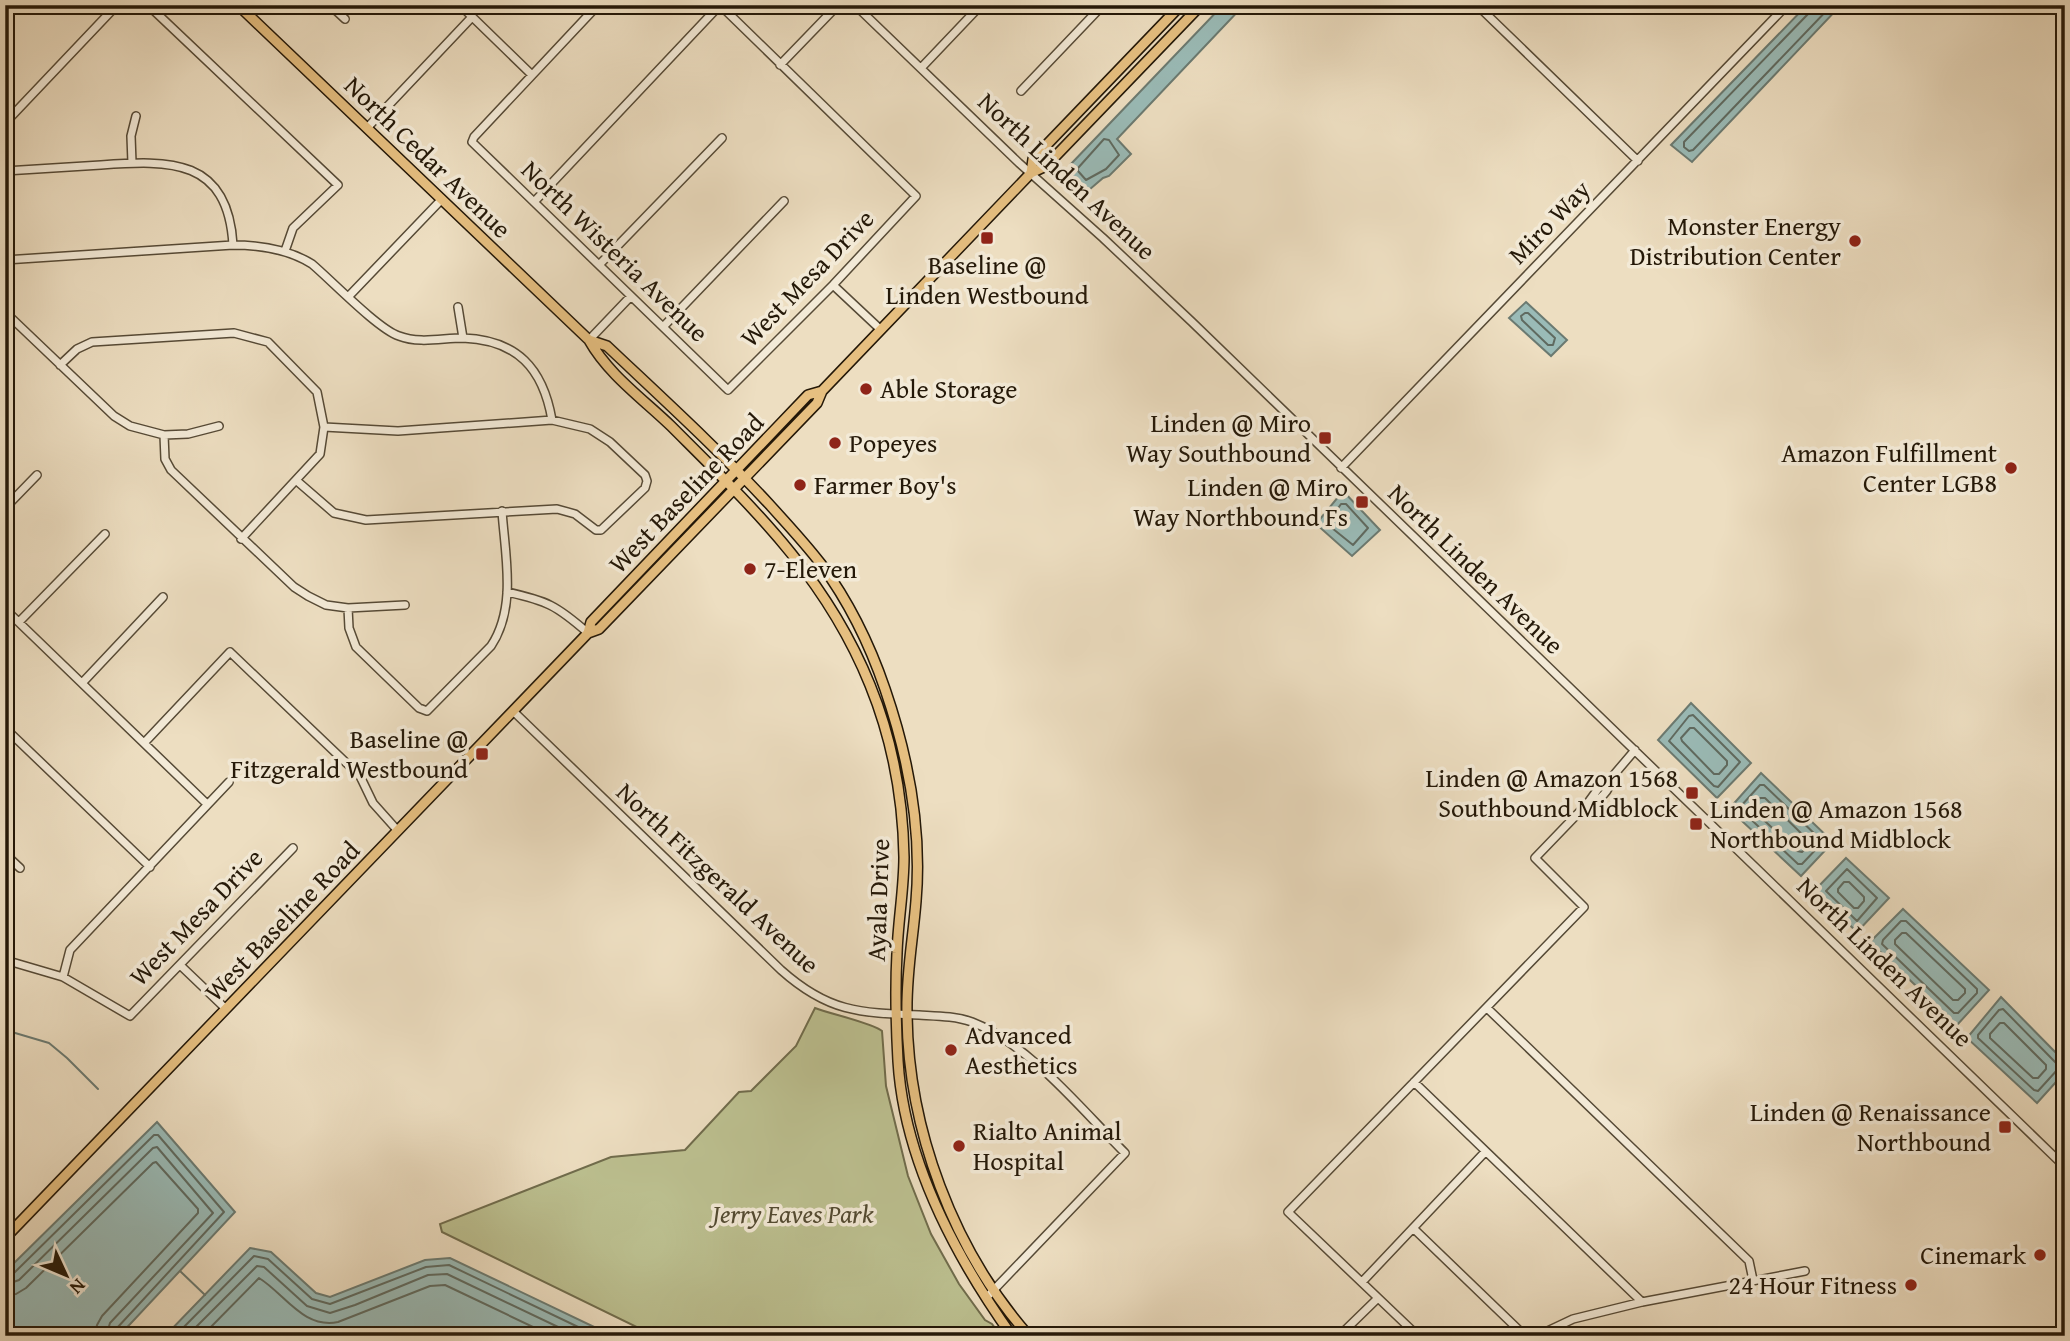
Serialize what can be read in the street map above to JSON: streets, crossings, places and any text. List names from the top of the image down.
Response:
{
  "streets": {
    "main road": ["North Cedar Avenue", "West Baseline Road", "Ayala Drive"],
    "street": [
      "North Linden Avenue",
      "Miro Way",
      "North Wisteria Avenue",
      "West Mesa Drive",
      "North Fitzgerald Avenue"
    ]
  },
  "crossings": [
    ["North Cedar Avenue", "West Baseline Road"],
    ["North Cedar Avenue", "Ayala Drive"],
    ["North Linden Avenue", "Miro Way"],
    ["North Linden Avenue", "West Baseline Road"],
    ["North Wisteria Avenue", "West Mesa Drive"],
    ["West Baseline Road", "North Fitzgerald Avenue"],
    ["West Baseline Road", "Ayala Drive"],
    ["North Fitzgerald Avenue", "Ayala Drive"]
  ],
  "parks": ["Jerry Eaves Park"],
  "places": {
    "transit": [
      "Baseline @ Linden Westbound",
      "Linden @ Miro Way Southbound",
      "Linden @ Miro Way Northbound Fs",
      "Baseline @ Fitzgerald Westbound",
      "Linden @ Amazon 1568 Southbound Midblock",
      "Linden @ Amazon 1568 Northbound Midblock",
      "Linden @ Renaissance Northbound"
    ],
    "other": [
      "Monster Energy Distribution Center",
      "Able Storage",
      "Popeyes",
      "Amazon Fulfillment Center LGB8",
      "Farmer Boy's",
      "7-Eleven",
      "Advanced Aesthetics",
      "Rialto Animal Hospital",
      "Cinemark",
      "24 Hour Fitness"
    ]
  },
  "north": "bottom right"
}
